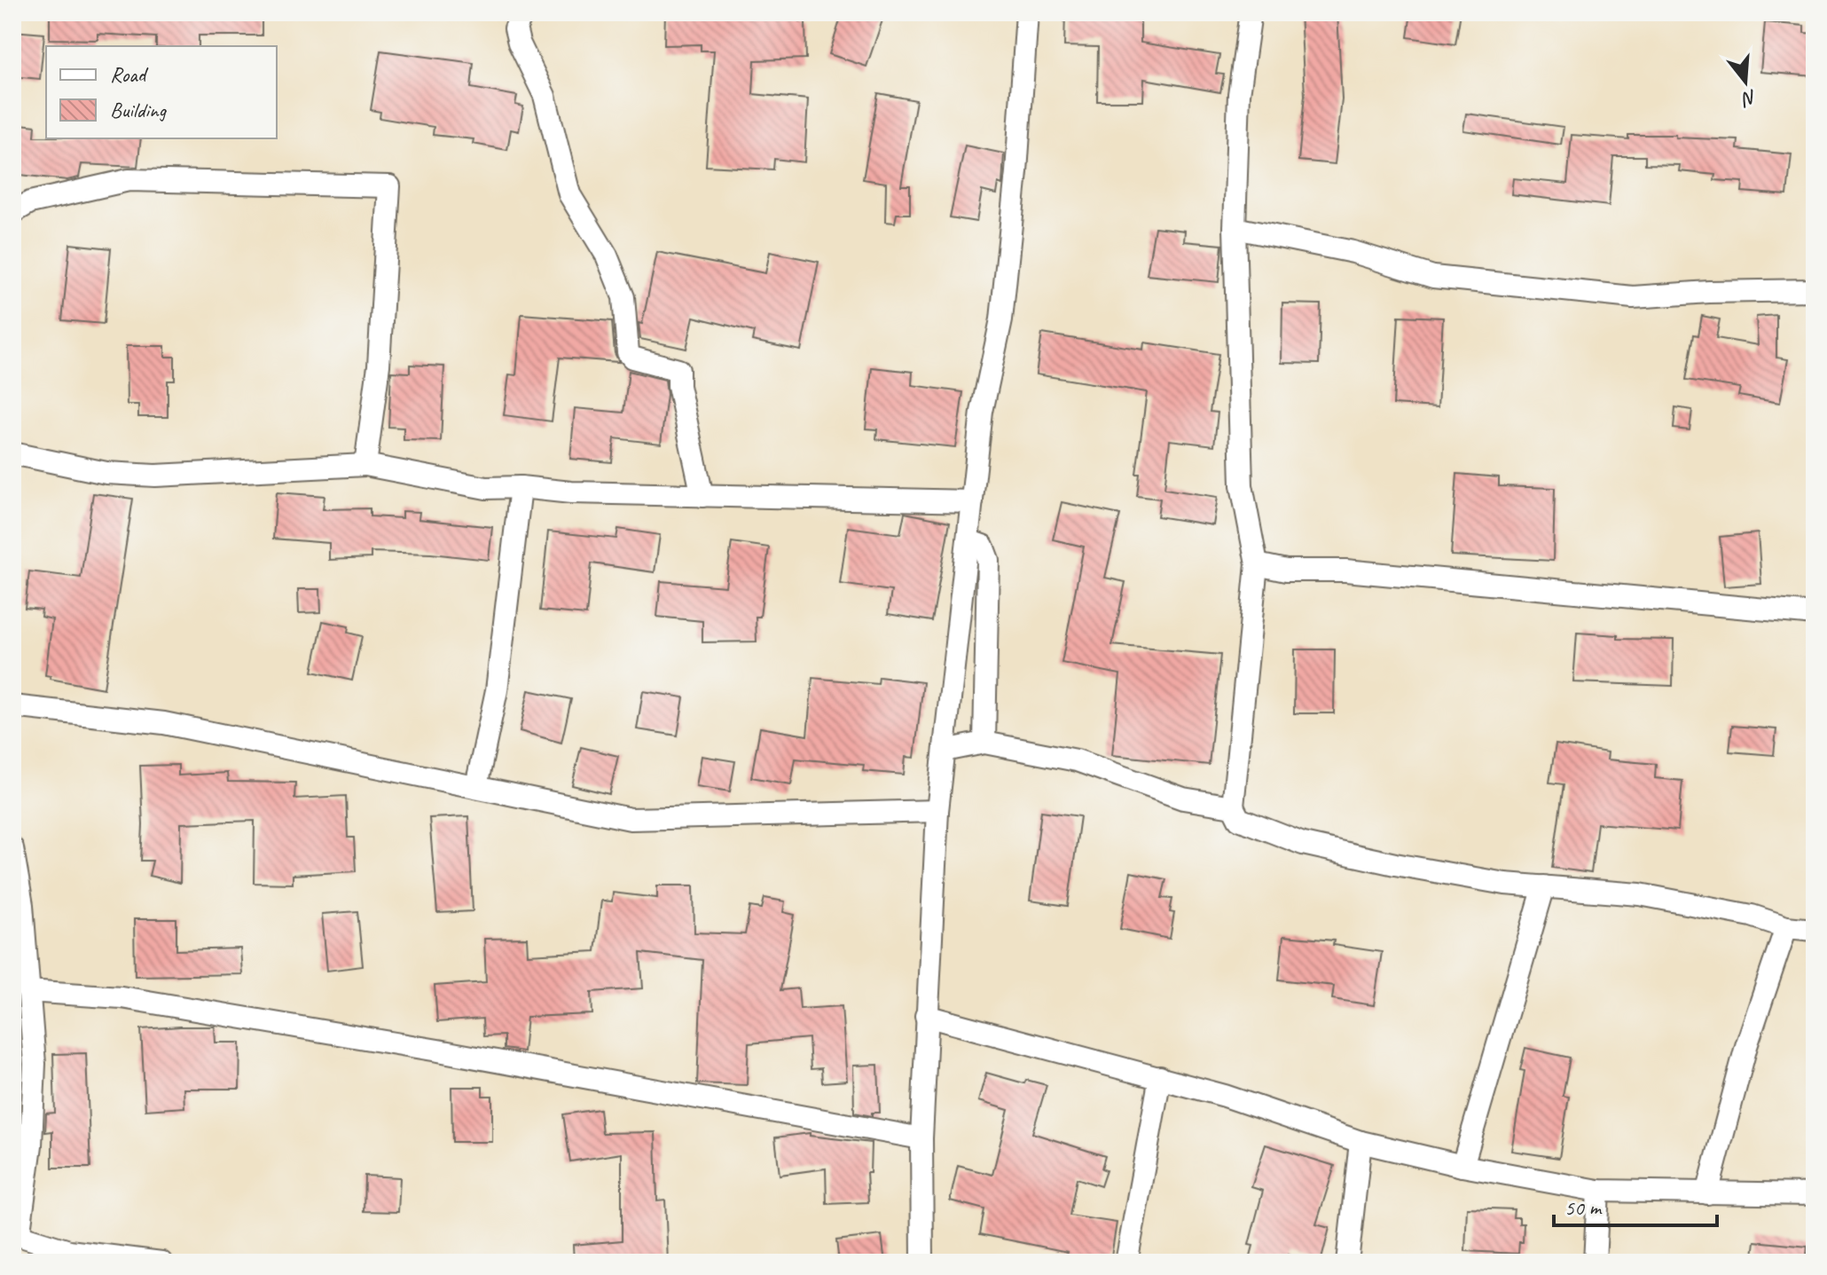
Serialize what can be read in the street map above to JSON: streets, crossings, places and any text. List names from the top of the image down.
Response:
{
  "legend": ["Road", "Building"],
  "scale_bar": "50 m",
  "north": "bottom"
}
